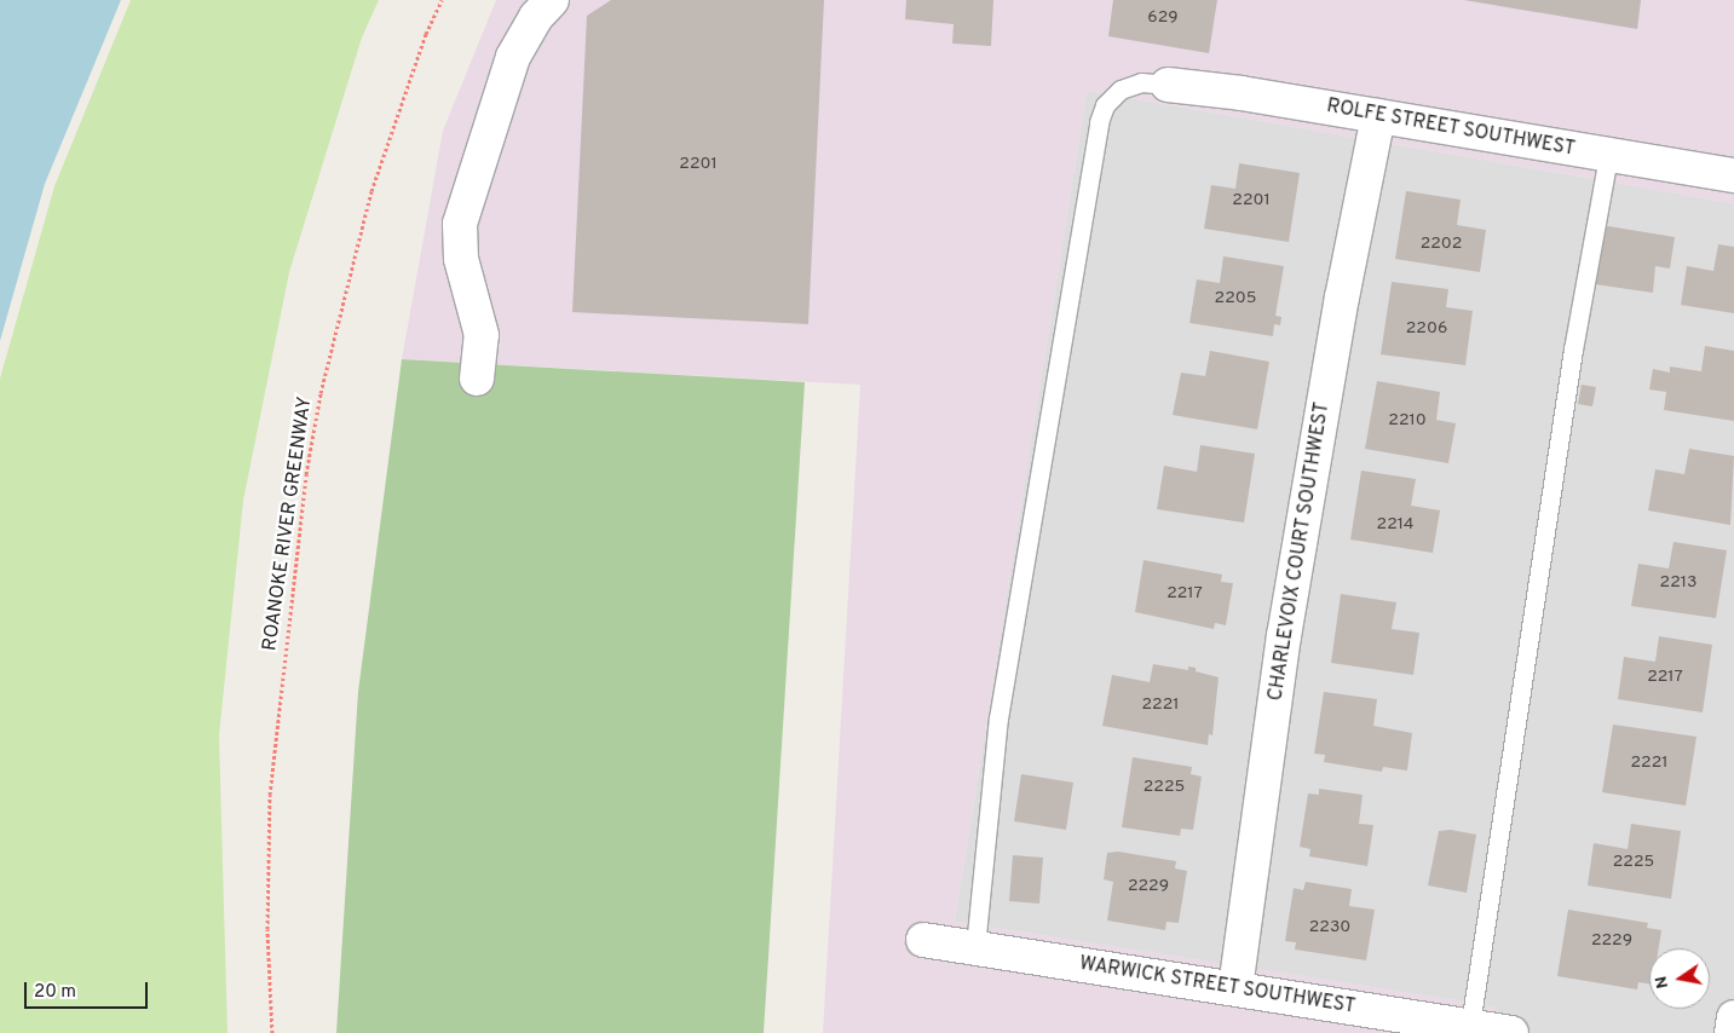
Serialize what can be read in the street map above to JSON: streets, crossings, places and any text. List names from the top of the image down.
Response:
{
  "streets": {
    "street": ["ROLFE STREET SOUTHWEST", "CHARLEVOIX COURT SOUTHWEST", "WARWICK STREET SOUTHWEST"],
    "path": ["ROANOKE RIVER GREENWAY"]
  },
  "crossings": [
    ["ROLFE STREET SOUTHWEST", "CHARLEVOIX COURT SOUTHWEST"],
    ["CHARLEVOIX COURT SOUTHWEST", "WARWICK STREET SOUTHWEST"]
  ],
  "house_numbers": [
    "629",
    "2201",
    "2201",
    "2202",
    "2205",
    "2206",
    "2210",
    "2214",
    "2213",
    "2217",
    "2217",
    "2221",
    "2221",
    "2225",
    "2225",
    "2229",
    "2230",
    "2229"
  ],
  "scale_bar": "20 m",
  "north": "left"
}
